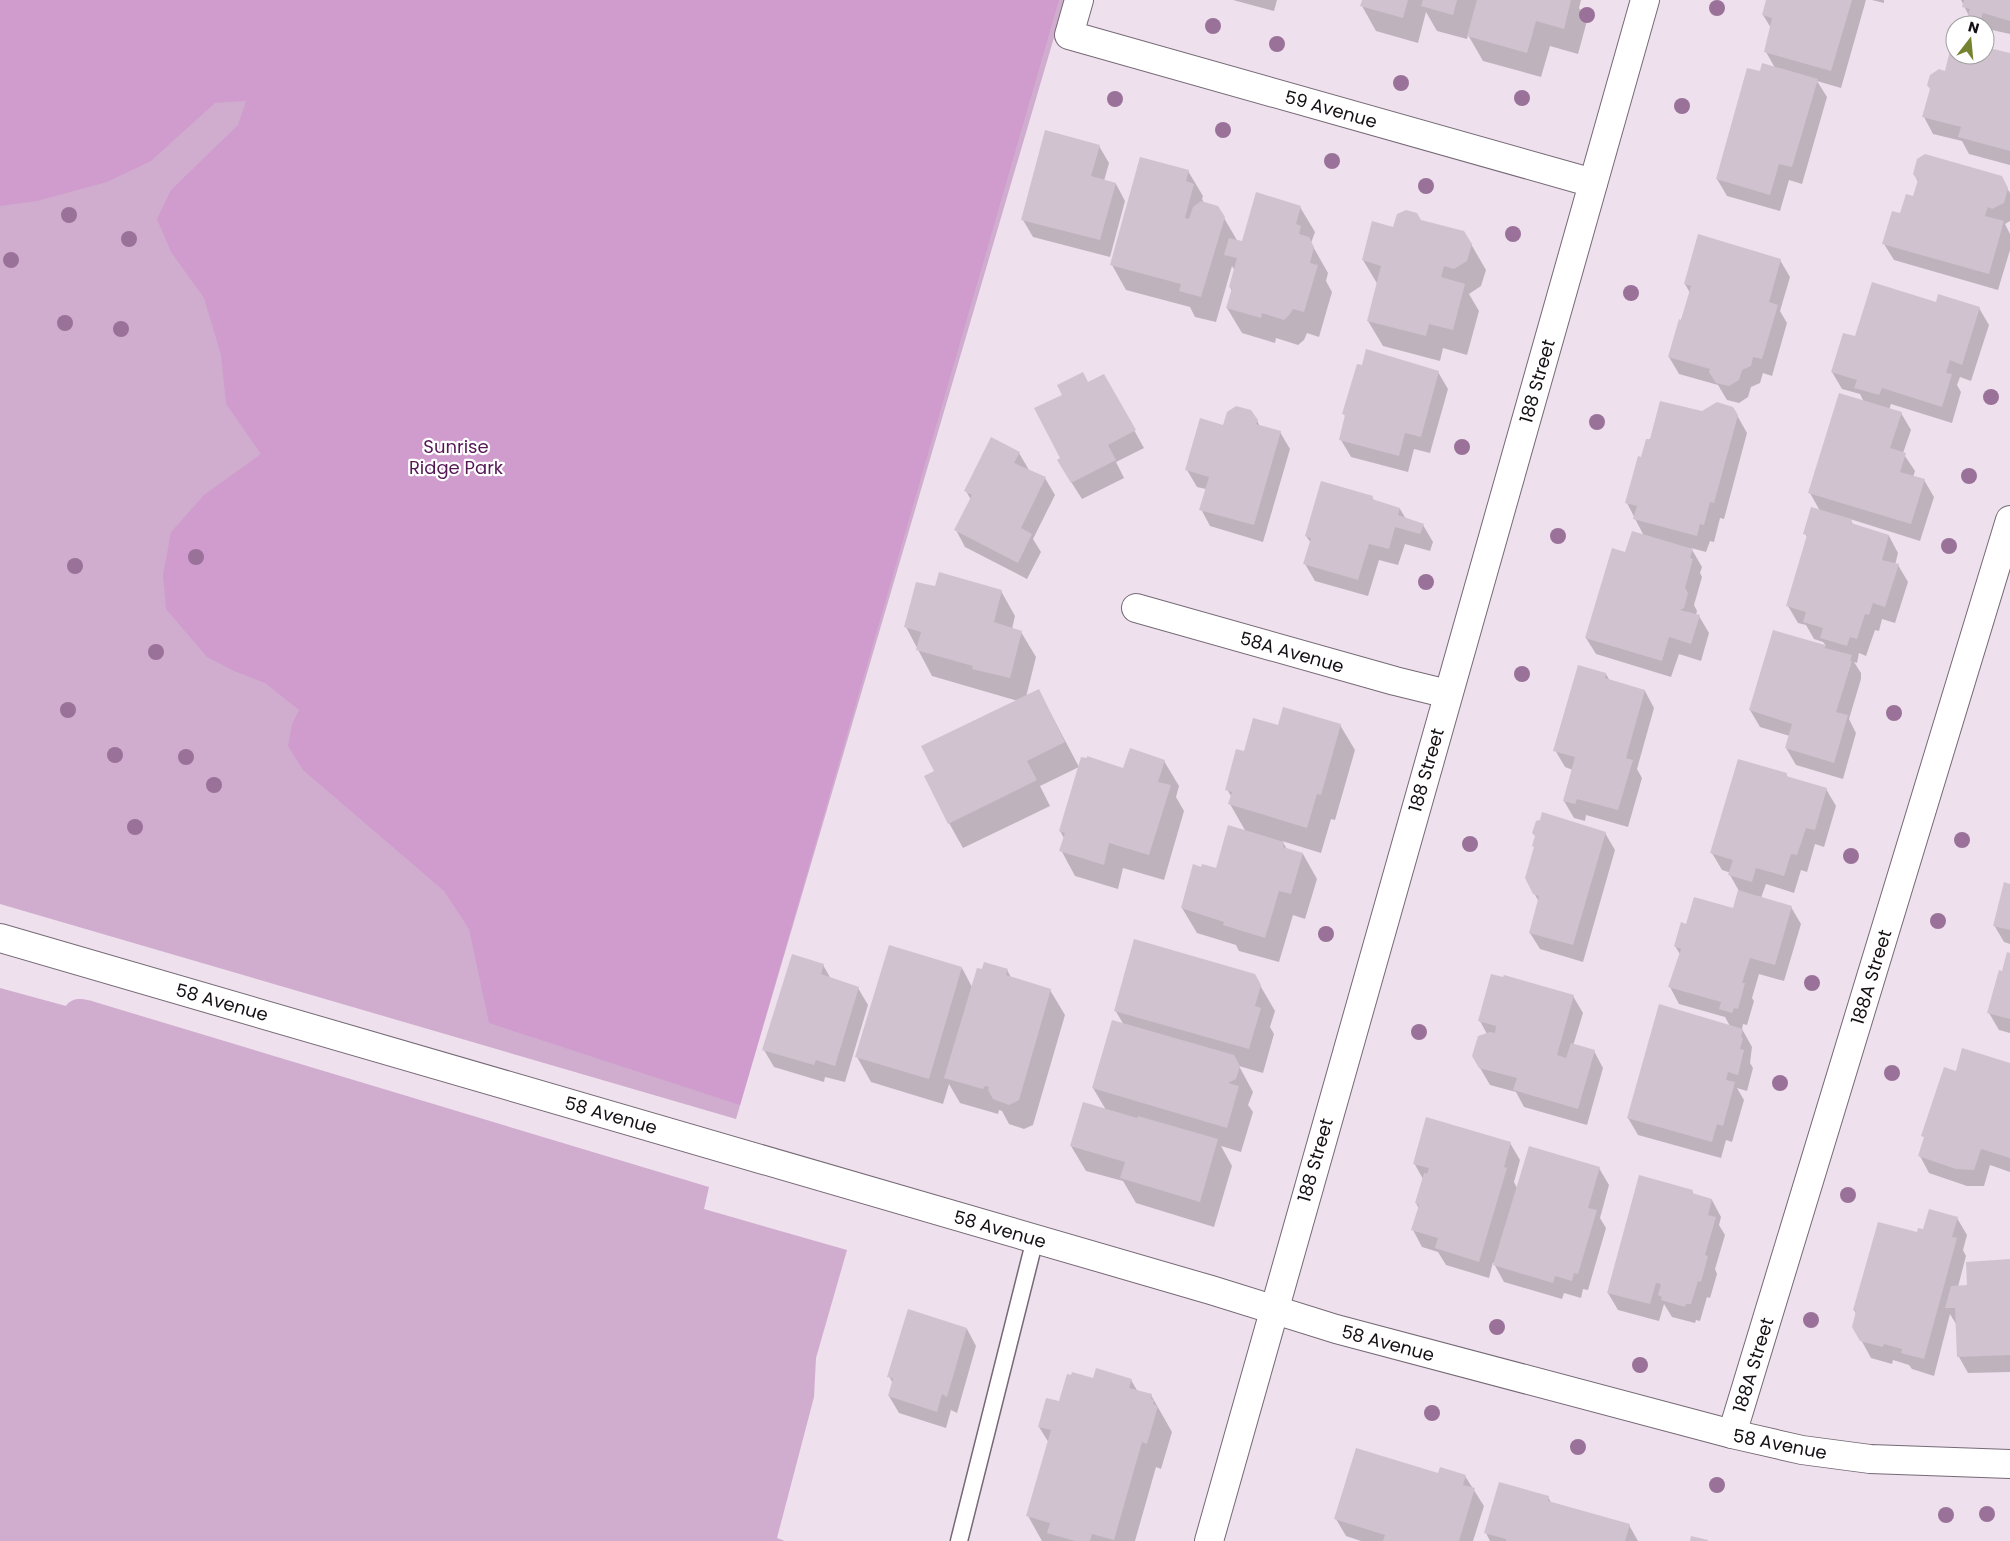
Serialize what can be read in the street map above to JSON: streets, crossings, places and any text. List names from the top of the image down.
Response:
{
  "streets": {
    "street": [
      "59 Avenue",
      "188 Street",
      "58A Avenue",
      "188A Street",
      "58 Avenue"
    ]
  },
  "crossings": [
    ["59 Avenue", "188 Street"],
    ["188 Street", "58A Avenue"],
    ["188 Street", "58 Avenue"],
    ["188A Street", "58 Avenue"]
  ],
  "parks": ["Sunrise Ridge Park"],
  "north": "top"
}
